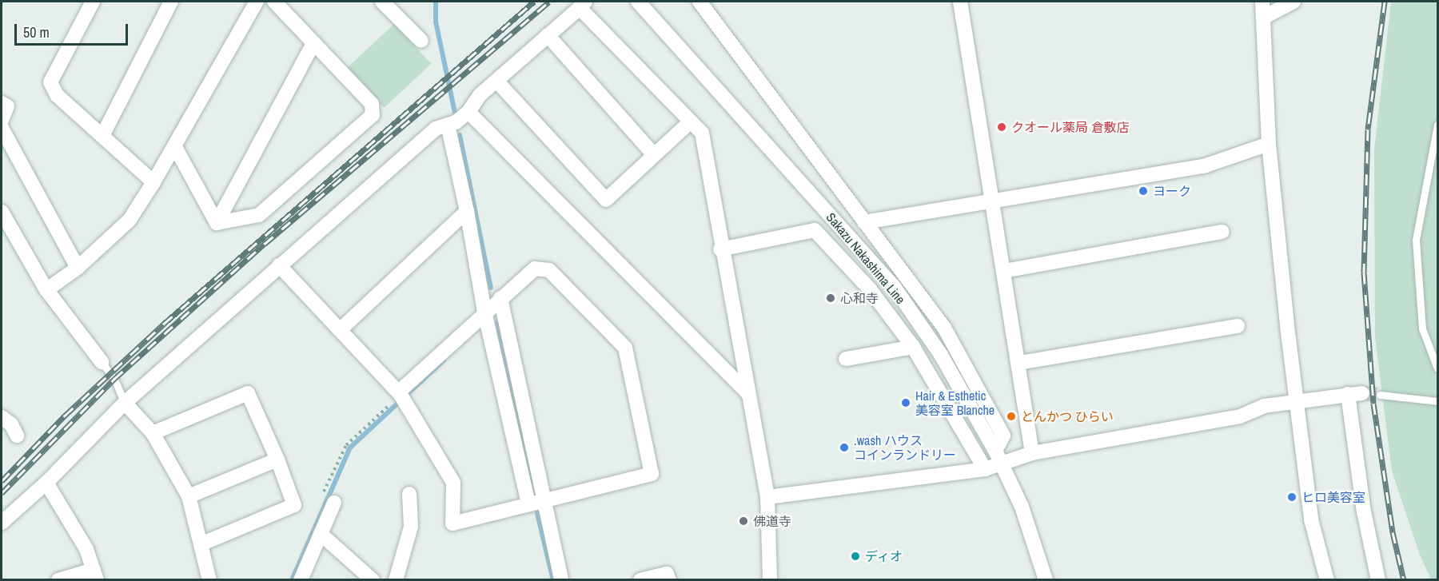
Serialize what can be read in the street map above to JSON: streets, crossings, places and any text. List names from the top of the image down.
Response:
{
  "streets": {
    "street": ["Sakazu Nakashima Line"]
  },
  "places": [
    "クオール薬局 倉敷店",
    "ヨーク",
    "心和寺",
    "Hair & Esthetic 美容室 Blanche",
    "とんかつ ひらい",
    ".wash ハウス コインランドリー",
    "ヒロ美容室",
    "佛道寺",
    "ディオ"
  ],
  "scale_bar": "50 m"
}
